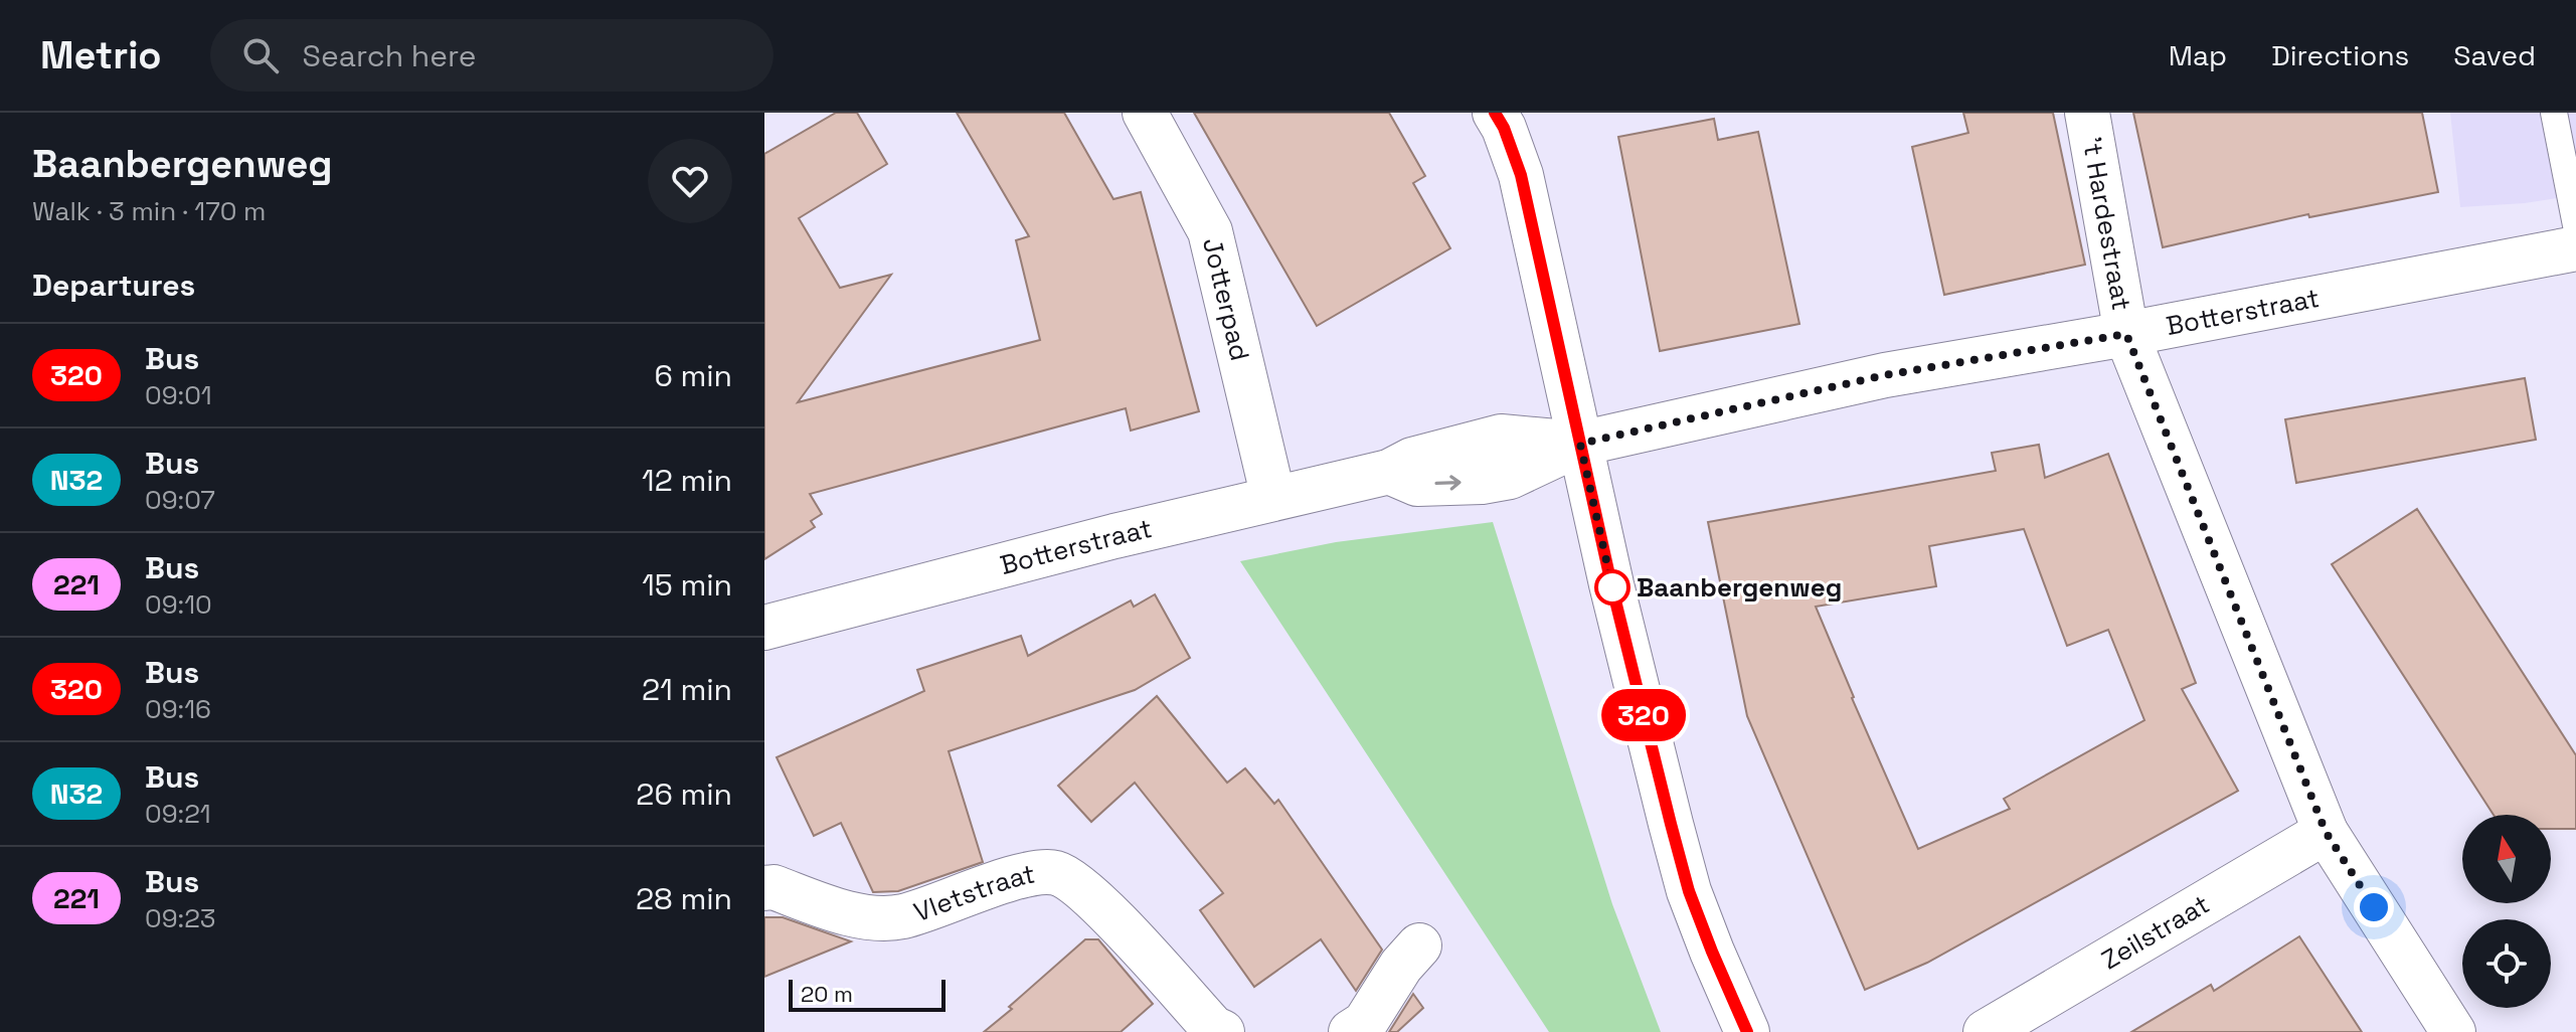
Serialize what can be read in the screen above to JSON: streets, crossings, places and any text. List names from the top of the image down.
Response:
{
  "streets": {
    "street": [
      "'t Hardestraat",
      "Jotterpad",
      "Botterstraat",
      "Vletstraat",
      "Zeilstraat"
    ]
  },
  "crossings": [
    ["'t Hardestraat", "Botterstraat"],
    ["'t Hardestraat", "Zeilstraat"],
    ["Jotterpad", "Botterstraat"]
  ],
  "places": ["Baanbergenweg"],
  "lines": ["bus line 320"],
  "scale_bar": "20 m",
  "north": "top",
  "page": {
    "header": "Metrio",
    "search": "Search here",
    "nav": ["Map", "Directions", "Saved"],
    "heading": [
      ["Baanbergenweg", "Walk · 3 min · 170 m"],
      "Departures"
    ],
    "on_map": "320",
    "list": [
      {
        "mark": "320",
        "name": "Bus",
        "note": "09:01",
        "value": "6 min"
      },
      {
        "mark": "N32",
        "name": "Bus",
        "note": "09:07",
        "value": "12 min"
      },
      {
        "mark": "221",
        "name": "Bus",
        "note": "09:10",
        "value": "15 min"
      },
      {
        "mark": "320",
        "name": "Bus",
        "note": "09:16",
        "value": "21 min"
      },
      {
        "mark": "N32",
        "name": "Bus",
        "note": "09:21",
        "value": "26 min"
      },
      {
        "mark": "221",
        "name": "Bus",
        "note": "09:23",
        "value": "28 min"
      }
    ],
    "scale": "20 m"
  }
}
